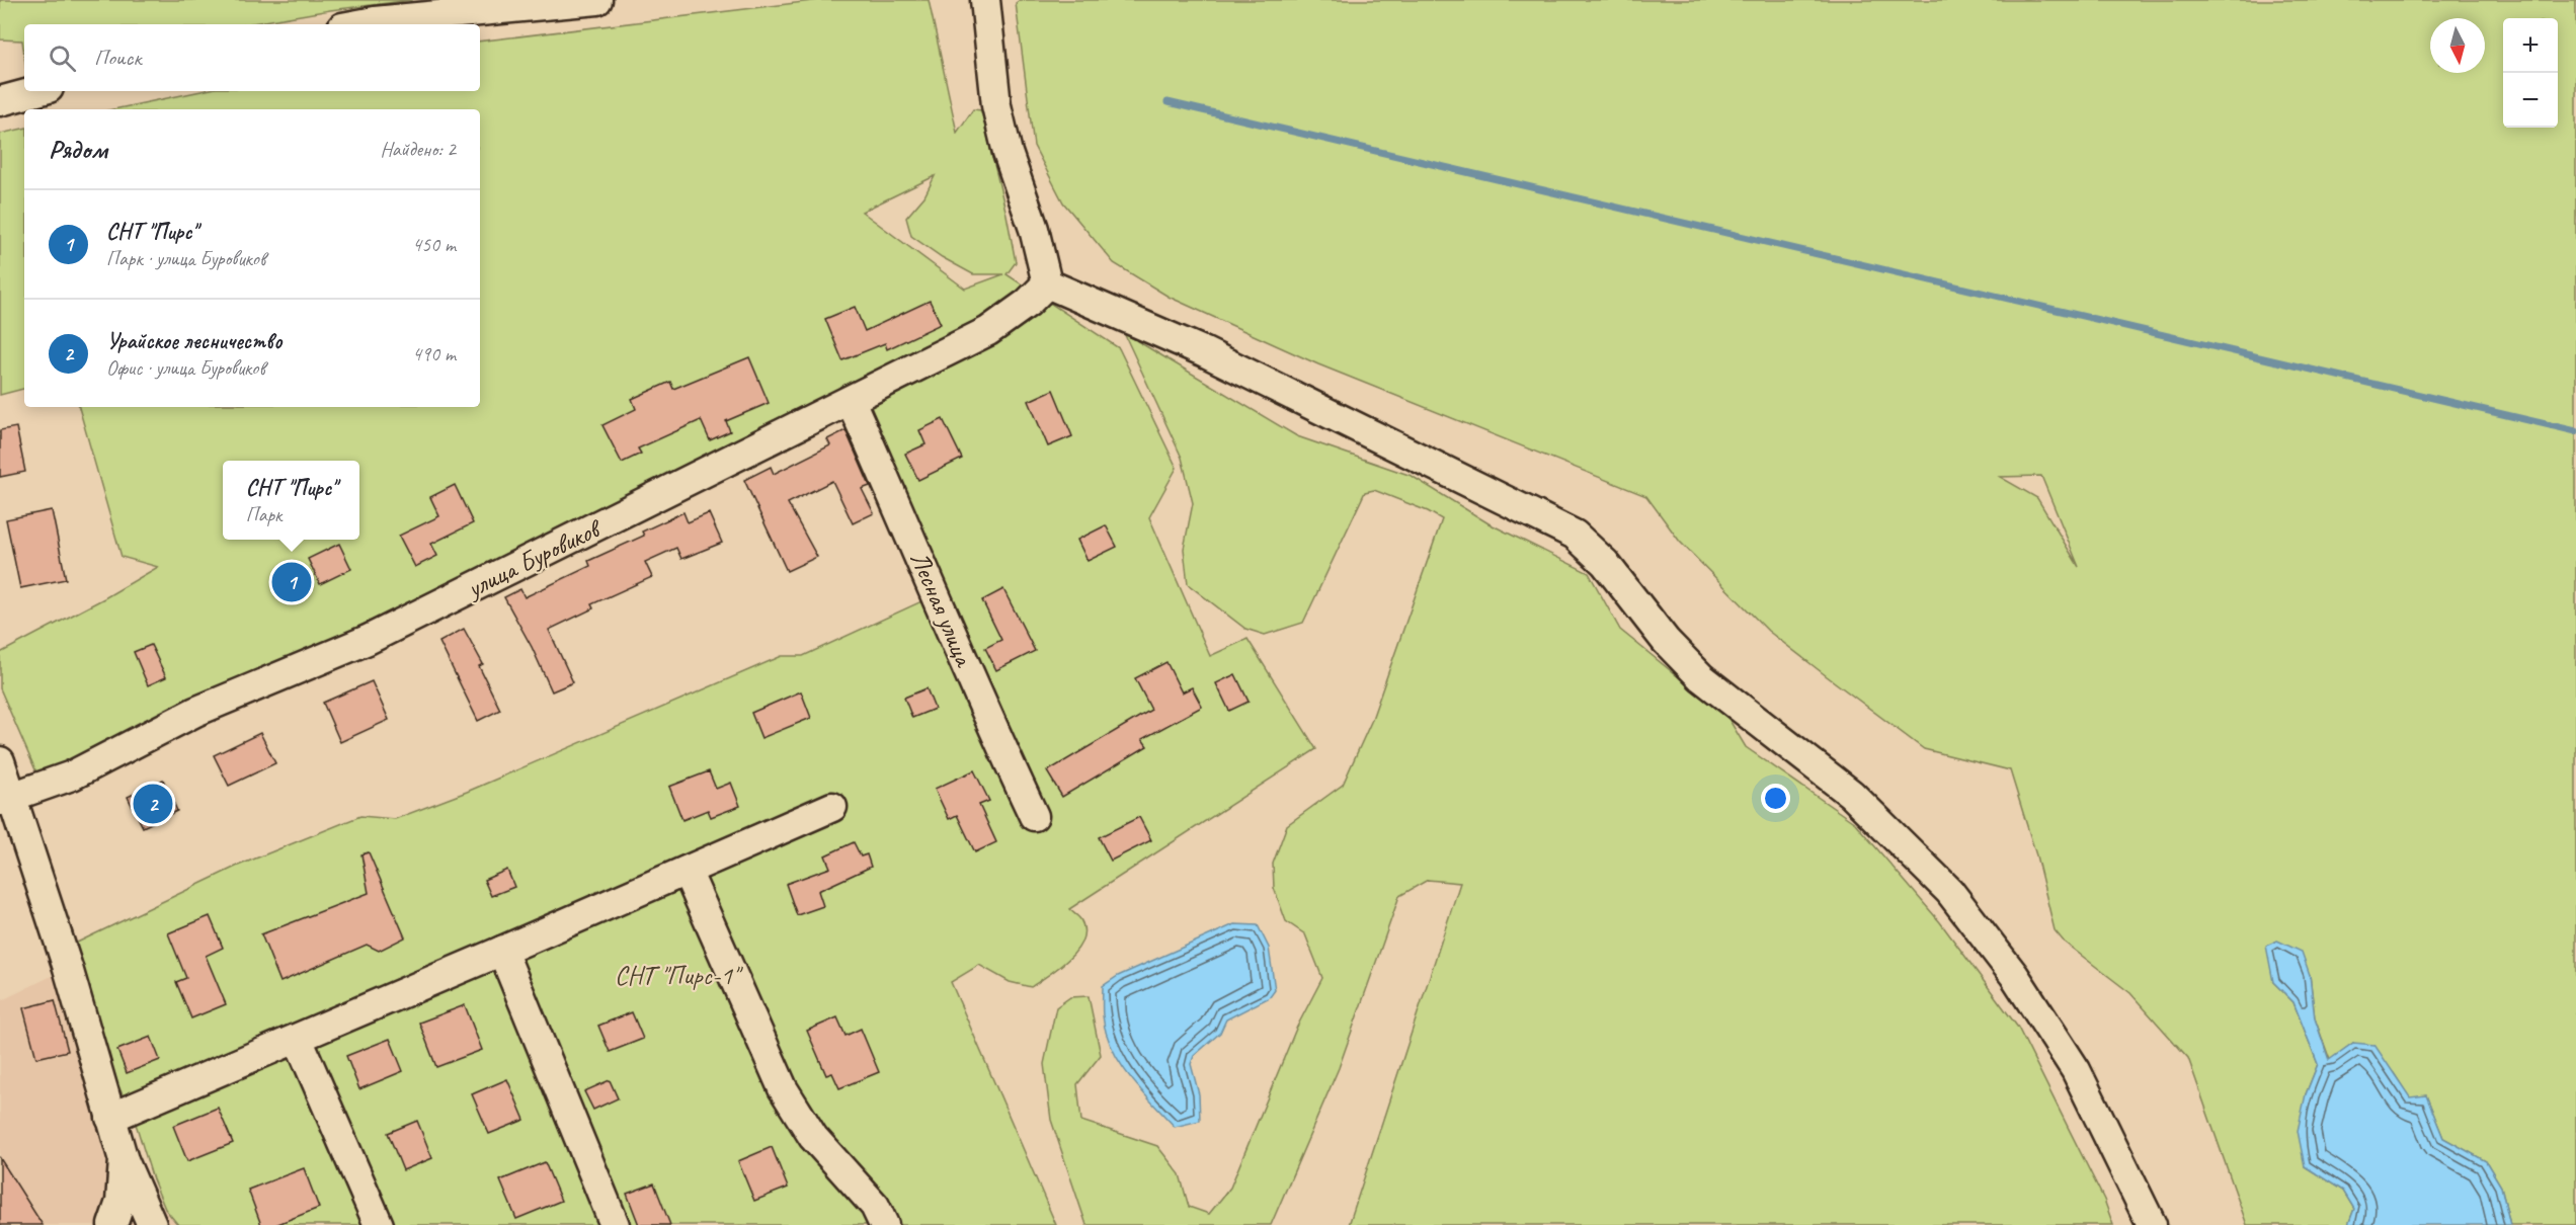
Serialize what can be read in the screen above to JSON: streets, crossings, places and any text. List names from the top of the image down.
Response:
{
  "streets": {
    "street": ["улица Буровиков", "Лесная улица"]
  },
  "crossings": [
    ["улица Буровиков", "Лесная улица"]
  ],
  "parks": ["СНТ \"Пирс-1\""],
  "north": "bottom",
  "page": {
    "map_buttons": ["+", "−"],
    "search": "Поиск",
    "heading": ["Рядом", "Найдено: 2"],
    "list": [
      {
        "mark": "1",
        "name": "СНТ \"Пирс\"",
        "note": "Парк · улица Буровиков",
        "value": "450 m"
      },
      {
        "mark": "2",
        "name": "Урайское лесничество",
        "note": "Офис · улица Буровиков",
        "value": "490 m"
      }
    ],
    "popup": ["СНТ \"Пирс\"", "Парк"],
    "pins": ["1", "2"]
  }
}
